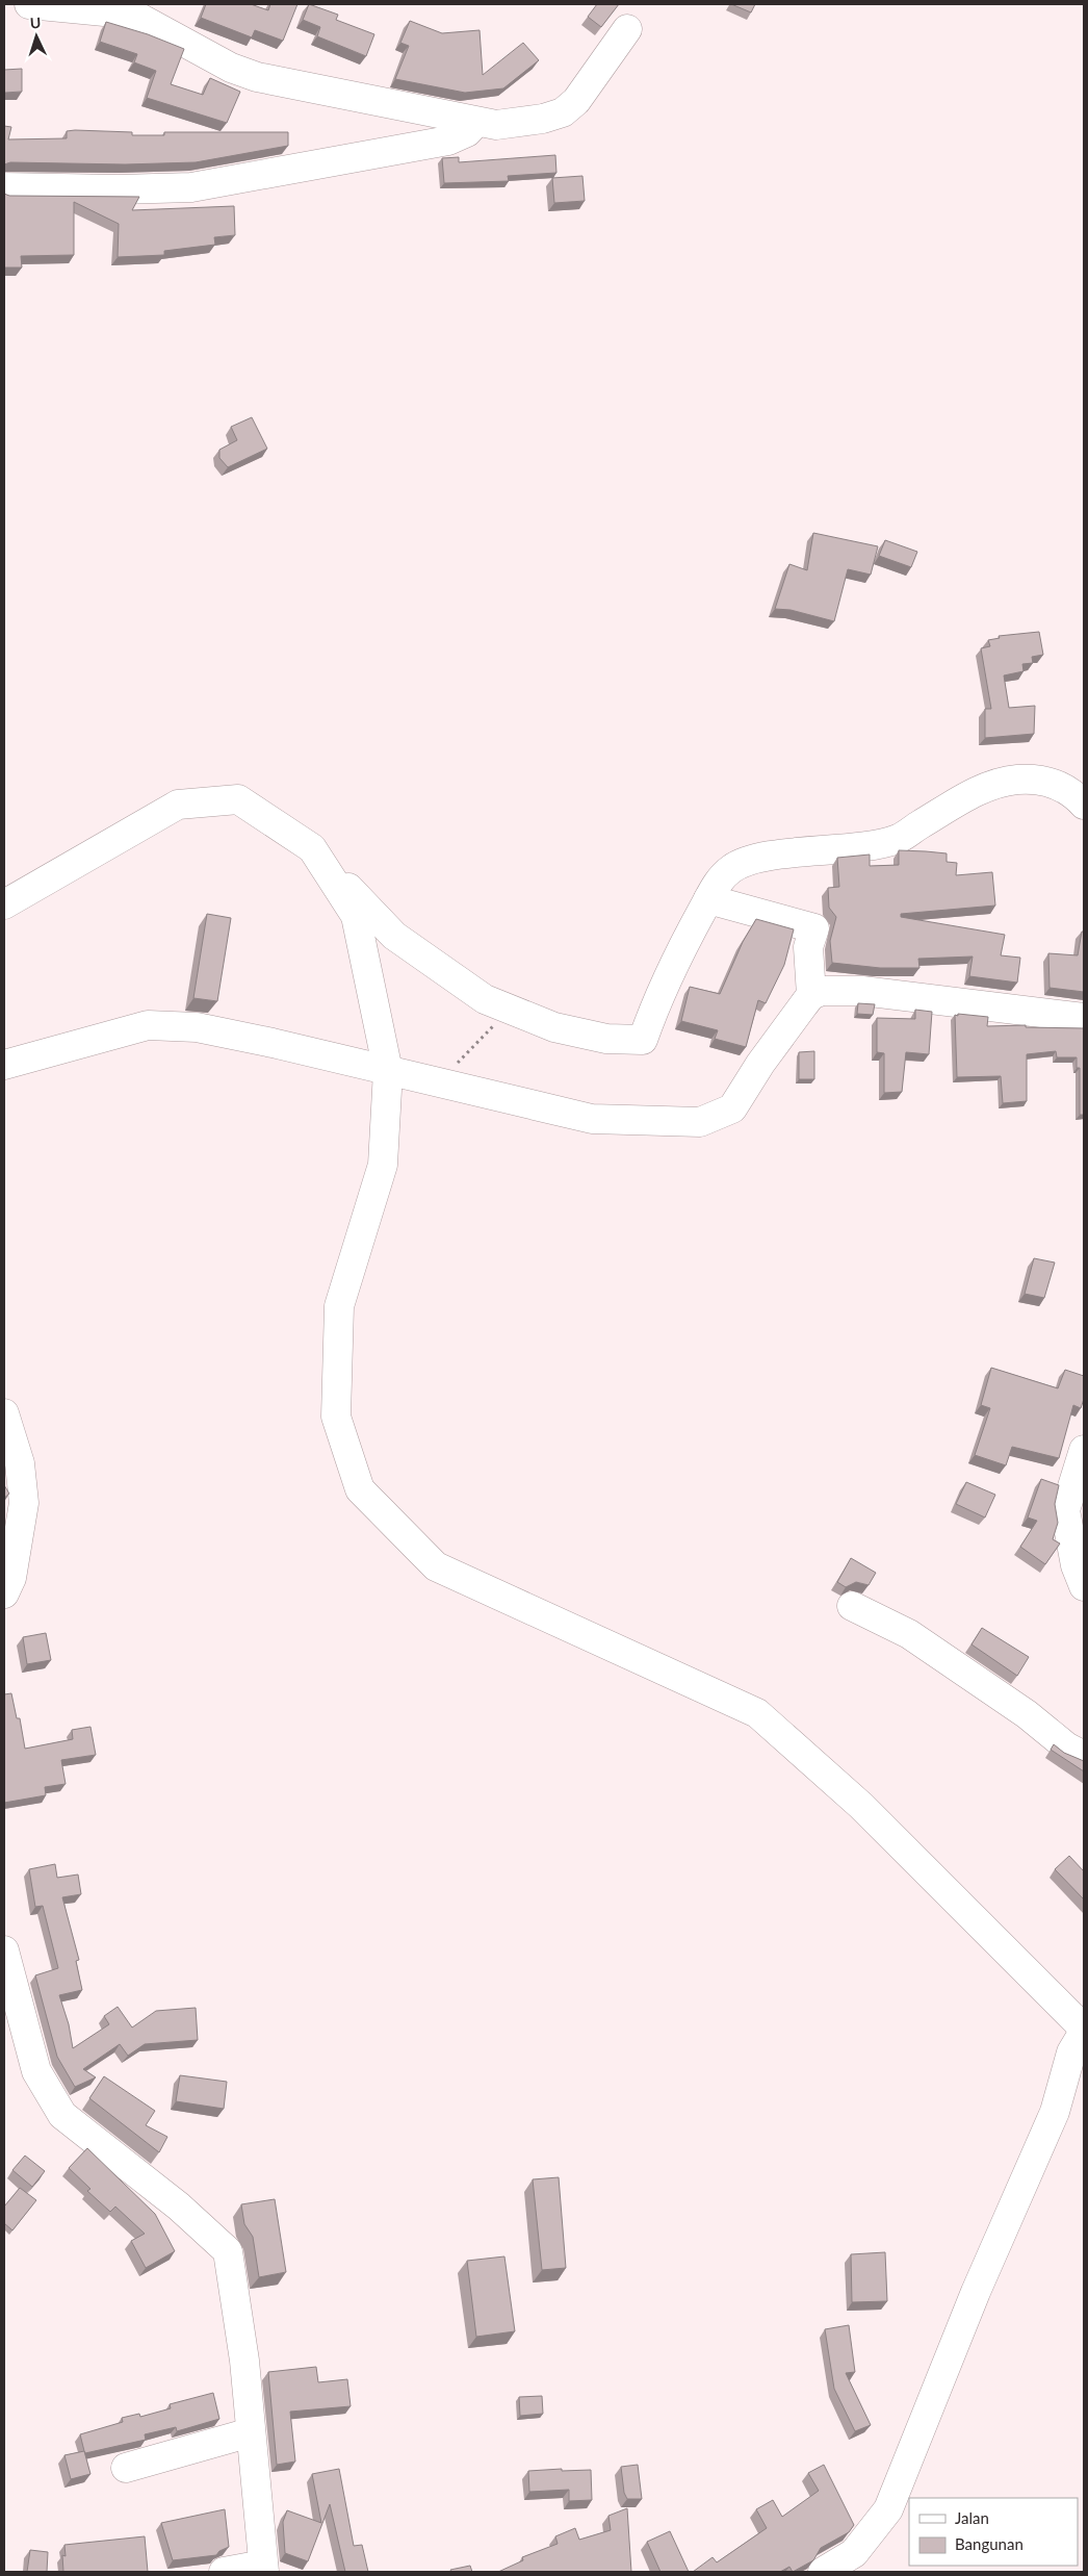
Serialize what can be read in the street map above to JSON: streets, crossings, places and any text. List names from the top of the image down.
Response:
{
  "legend": ["Jalan", "Bangunan"],
  "north": "top"
}
